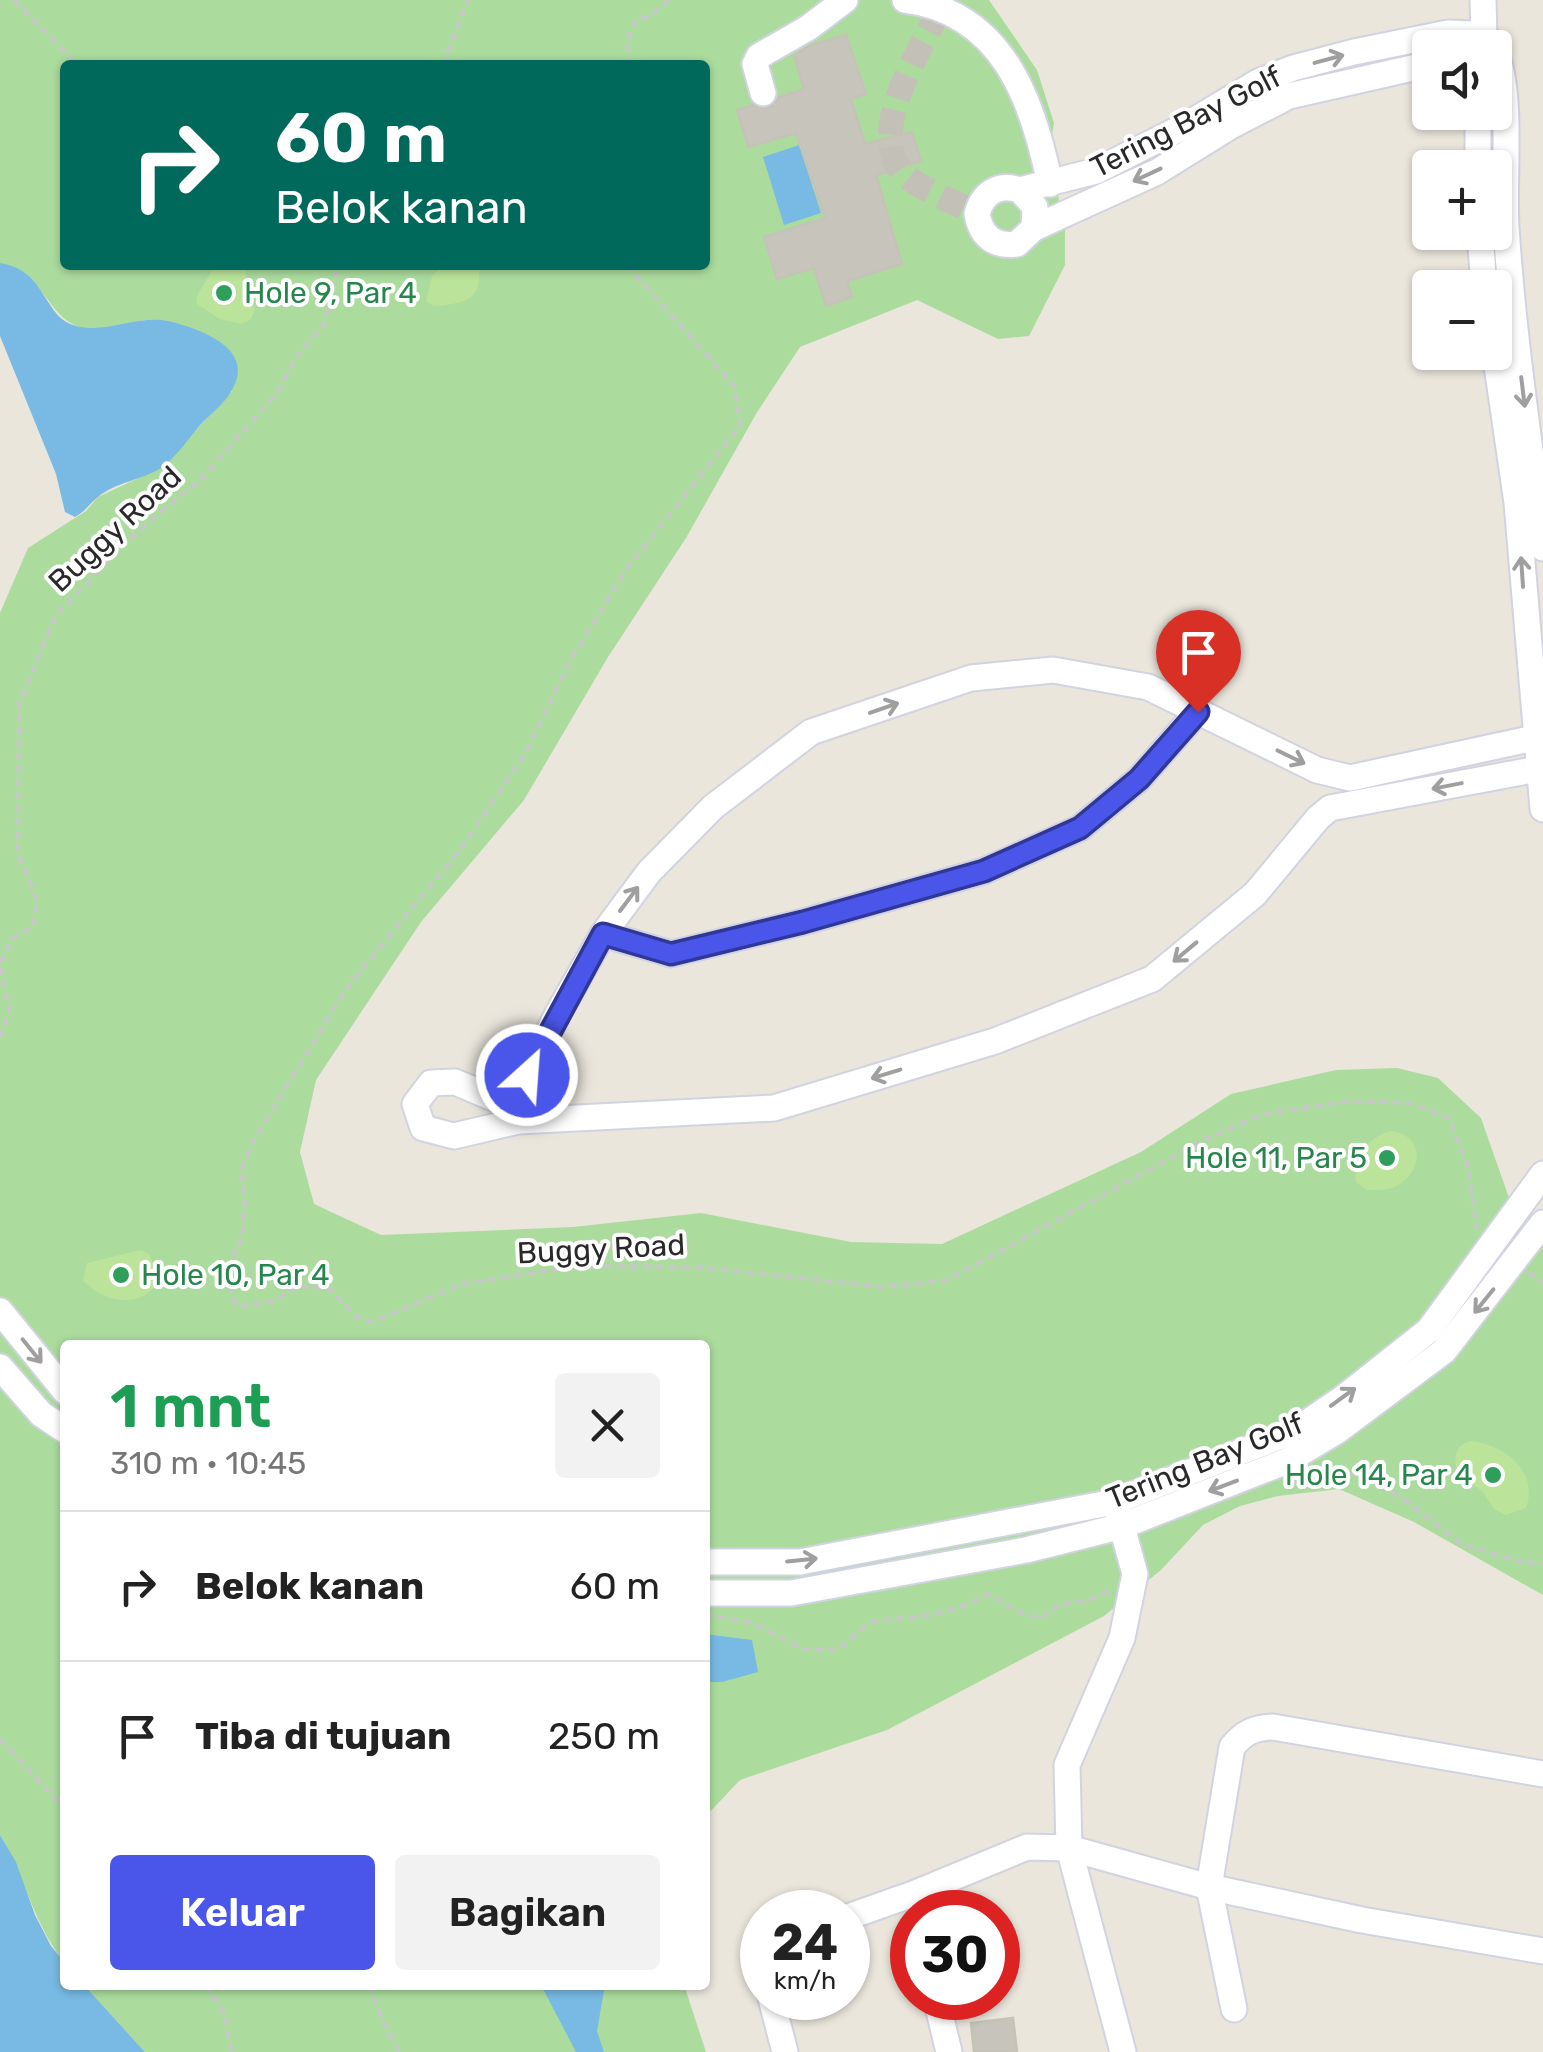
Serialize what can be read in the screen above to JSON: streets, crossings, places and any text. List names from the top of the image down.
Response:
{
  "streets": {
    "street": ["Tering Bay Golf"],
    "path": ["Buggy Road"]
  },
  "crossings": [
    ["Tering Bay Golf", "Buggy Road"]
  ],
  "places": [
    "Hole 9, Par 4",
    "Hole 11, Par 5",
    "Hole 10, Par 4",
    "Hole 14, Par 4"
  ],
  "page": {
    "map_buttons": ["+", "−"],
    "turn": ["60 m", "Belok kanan"],
    "heading": ["1 mnt", "310 m · 10:45"],
    "list": [
      {
        "name": "Belok kanan",
        "value": "60 m"
      },
      {
        "name": "Tiba di tujuan",
        "value": "250 m"
      }
    ],
    "buttons": ["Keluar", "Bagikan"],
    "speed": "24 km/h",
    "limit": "30"
  }
}
